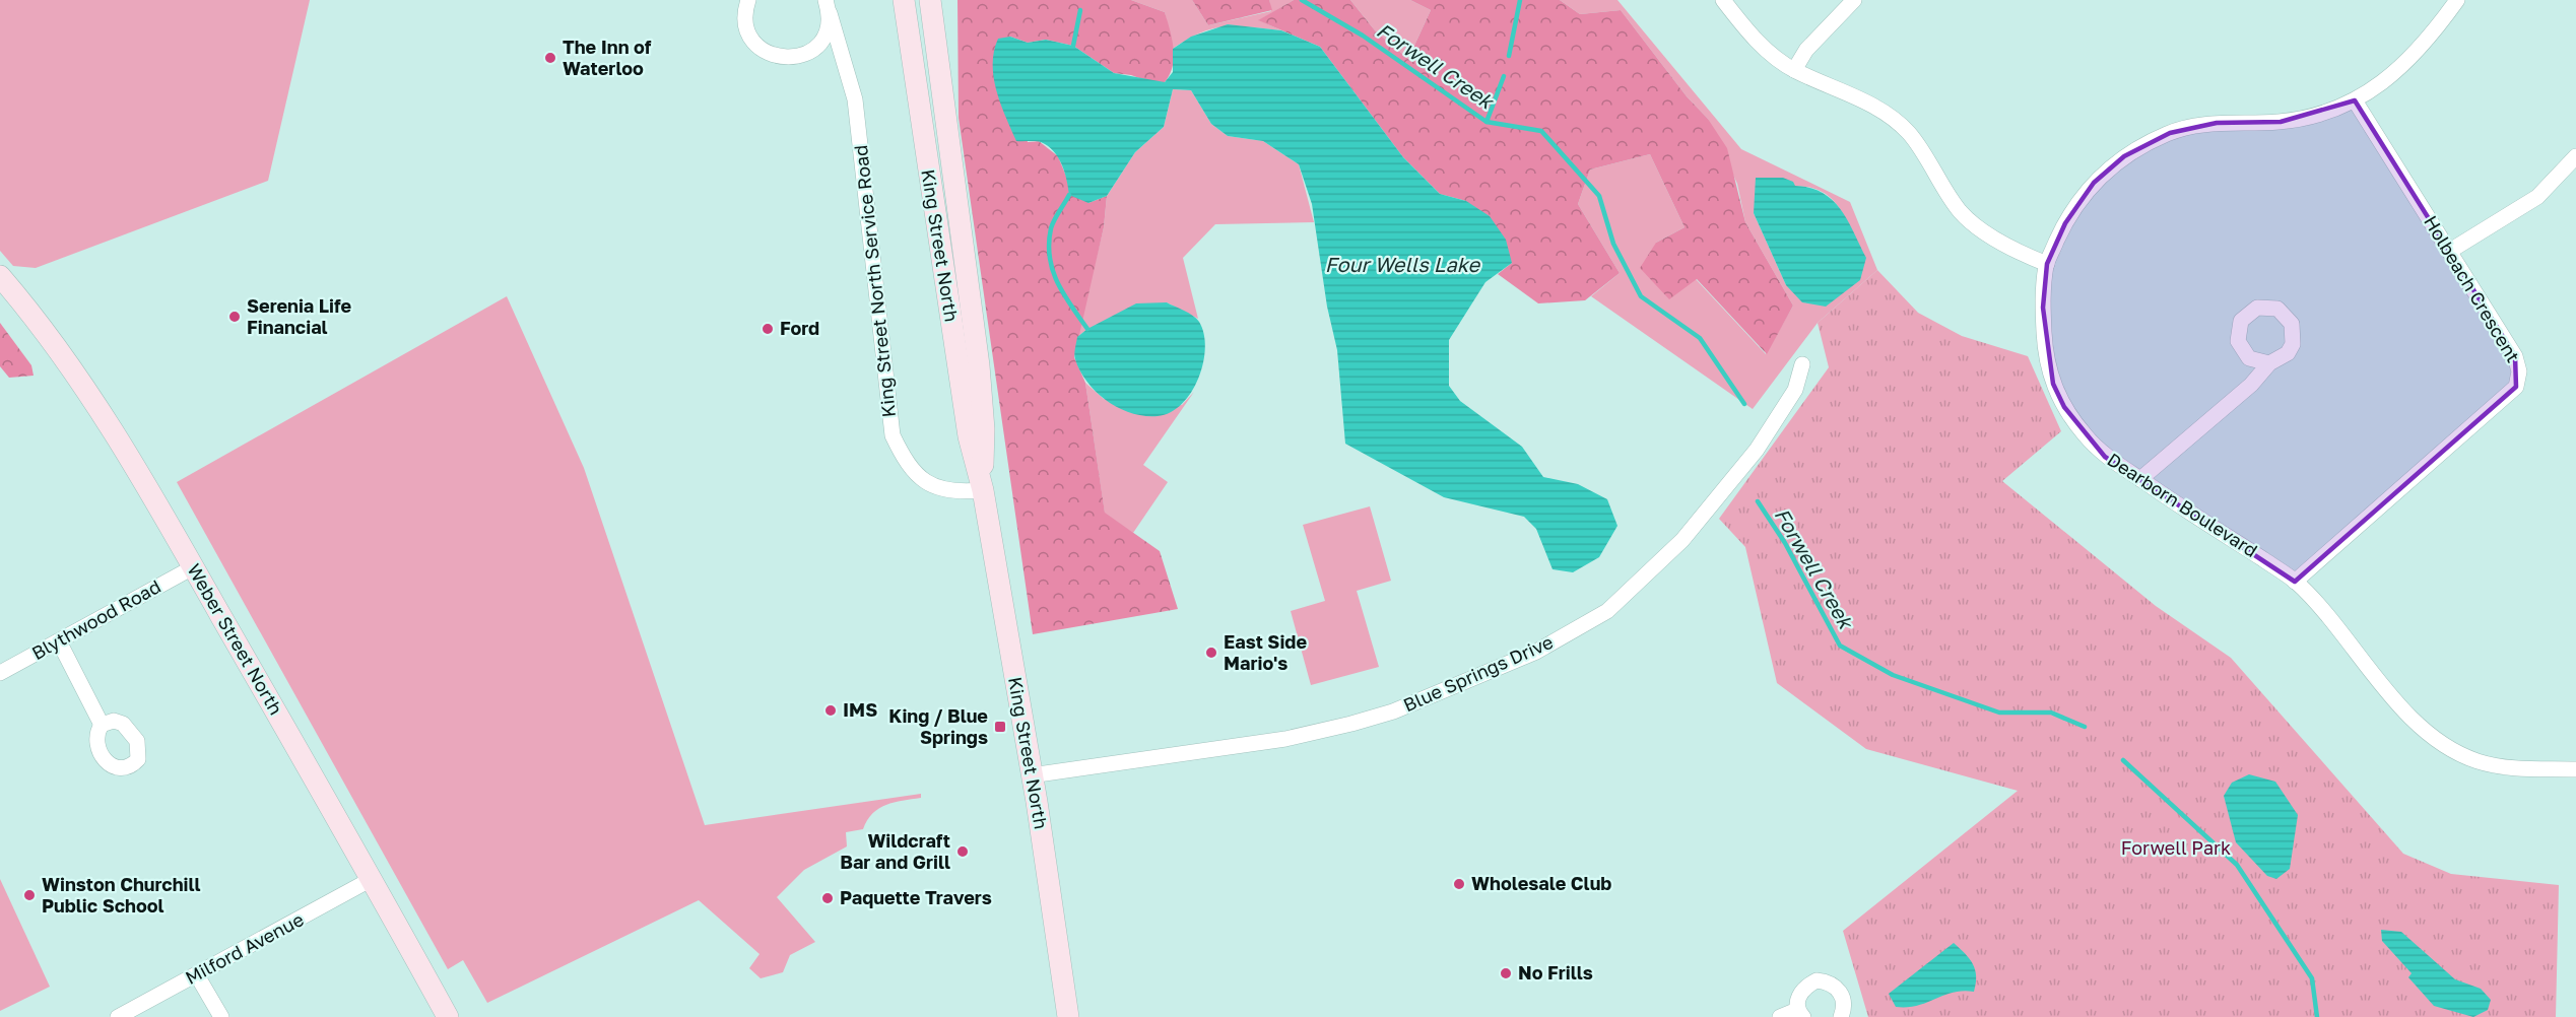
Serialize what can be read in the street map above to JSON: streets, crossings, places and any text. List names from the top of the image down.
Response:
{
  "streets": {
    "main road": ["King Street North", "Weber Street North"],
    "street": [
      "King Street North Service Road",
      "Holbeach Crescent",
      "Dearborn Boulevard",
      "Blythwood Road",
      "Blue Springs Drive",
      "Milford Avenue"
    ]
  },
  "crossings": [
    ["King Street North", "King Street North Service Road"],
    ["King Street North", "Blue Springs Drive"],
    ["Holbeach Crescent", "Dearborn Boulevard"],
    ["Blythwood Road", "Weber Street North"],
    ["Weber Street North", "Milford Avenue"]
  ],
  "water": ["Forwell Creek", "Four Wells Lake"],
  "parks": ["Forwell Park"],
  "places": {
    "other": [
      "The Inn of Waterloo",
      "Serenia Life Financial",
      "Ford",
      "East Side Mario's",
      "IMS",
      "Wildcraft Bar and Grill",
      "Wholesale Club",
      "Winston Churchill Public School",
      "Paquette Travers",
      "No Frills"
    ],
    "transit": ["King / Blue Springs"]
  }
}
